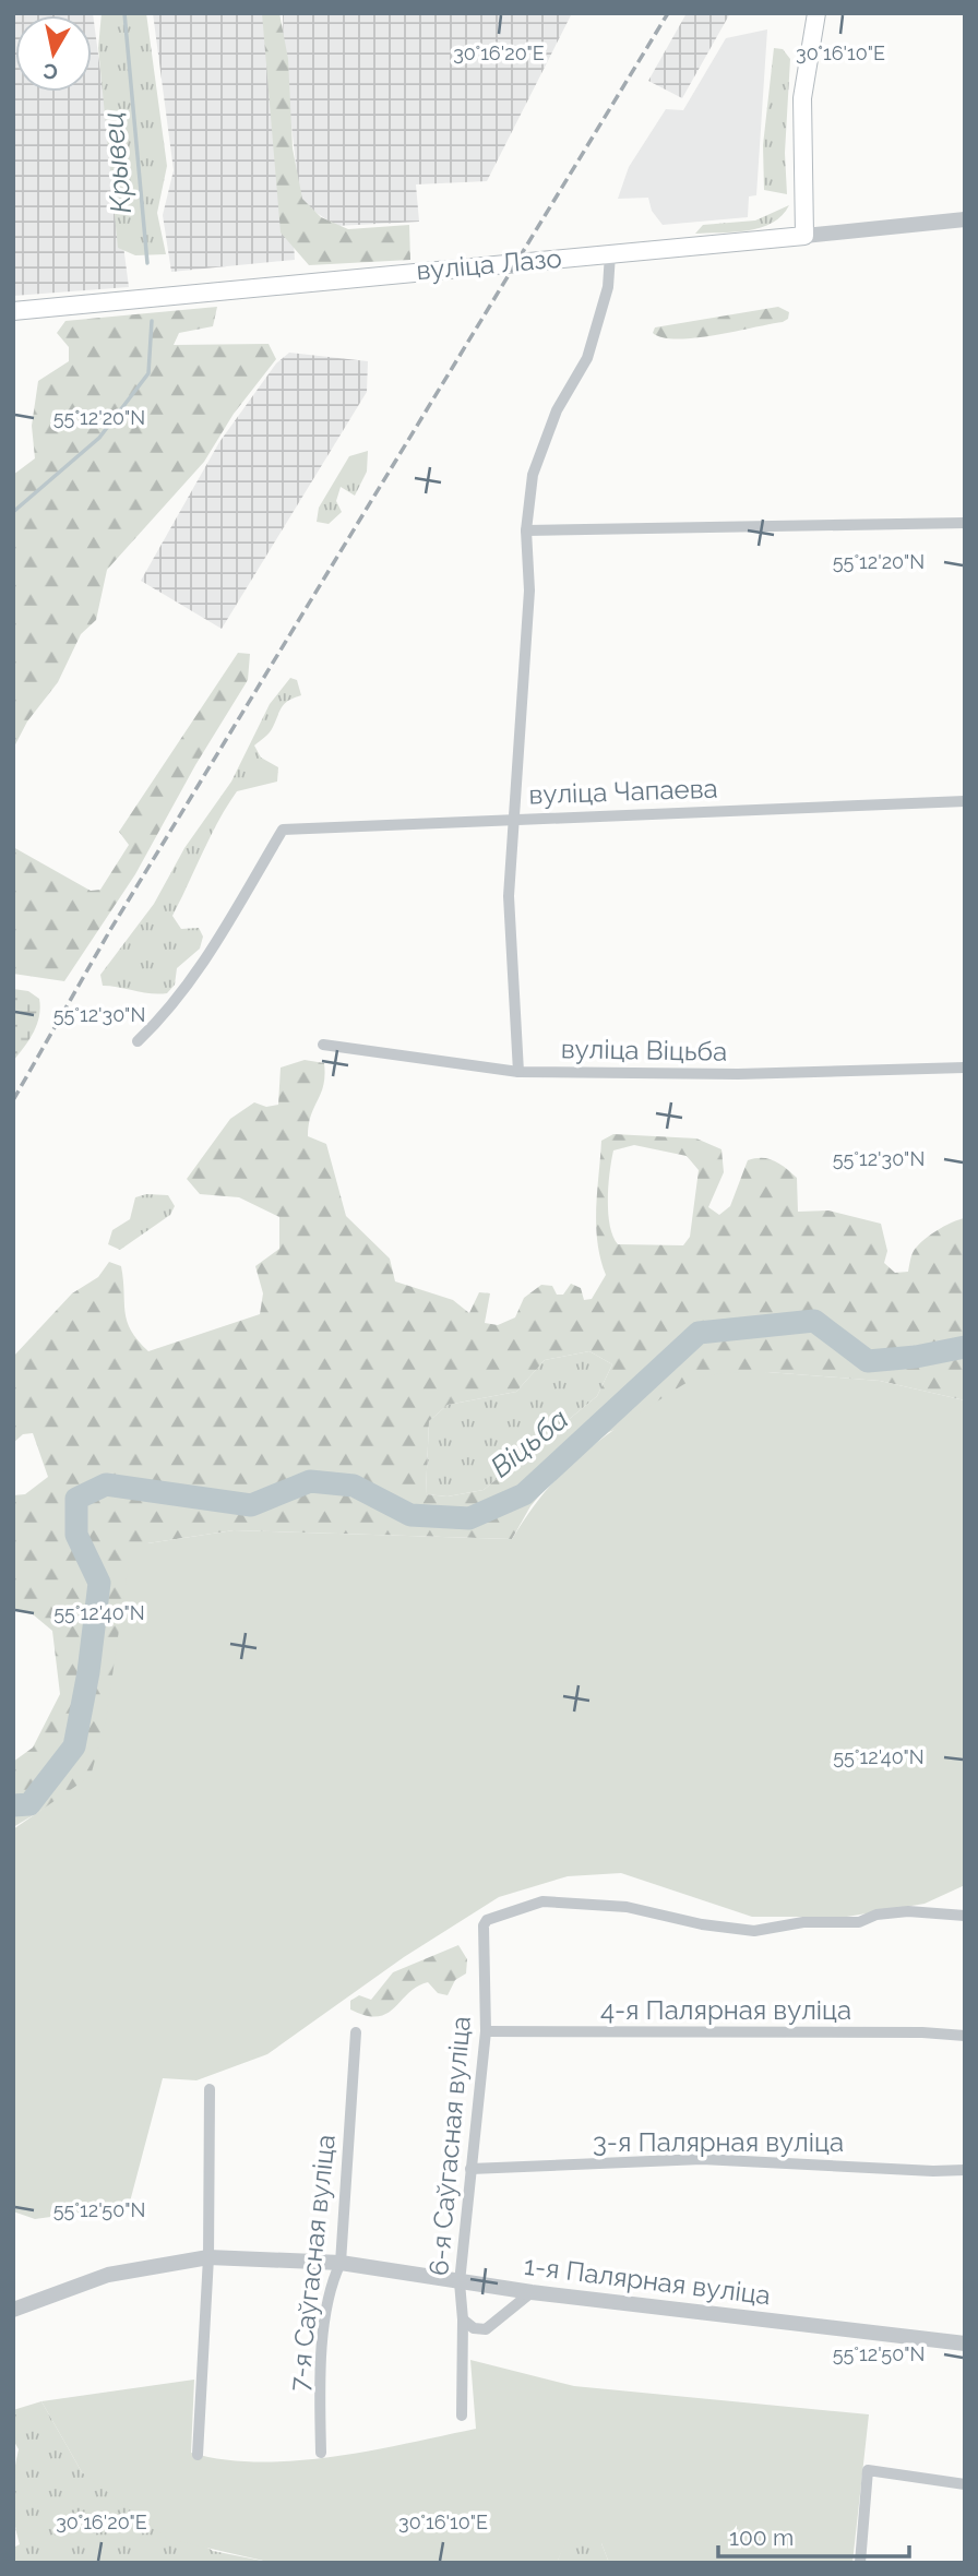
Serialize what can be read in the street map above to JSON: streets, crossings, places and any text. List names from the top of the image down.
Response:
{
  "streets": {
    "main road": ["вуліца Лазо"],
    "street": [
      "вуліца Чапаева",
      "вуліца Віцьба",
      "4-я Палярная вуліца",
      "3-я Палярная вуліца",
      "6-я Саўгасная вуліца",
      "7-я Саўгасная вуліца",
      "1-я Палярная вуліца"
    ]
  },
  "crossings": [
    ["4-я Палярная вуліца", "6-я Саўгасная вуліца"],
    ["3-я Палярная вуліца", "6-я Саўгасная вуліца"],
    ["6-я Саўгасная вуліца", "1-я Палярная вуліца"],
    ["7-я Саўгасная вуліца", "1-я Палярная вуліца"]
  ],
  "water": ["Крывец", "Віцьба"],
  "scale_bar": "100 m",
  "north": "bottom",
  "coordinates": [
    "30°16'20\"E",
    "30°16'10\"E",
    "55°12'20\"N",
    "55°12'30\"N",
    "55°12'40\"N",
    "55°12'50\"N"
  ]
}
